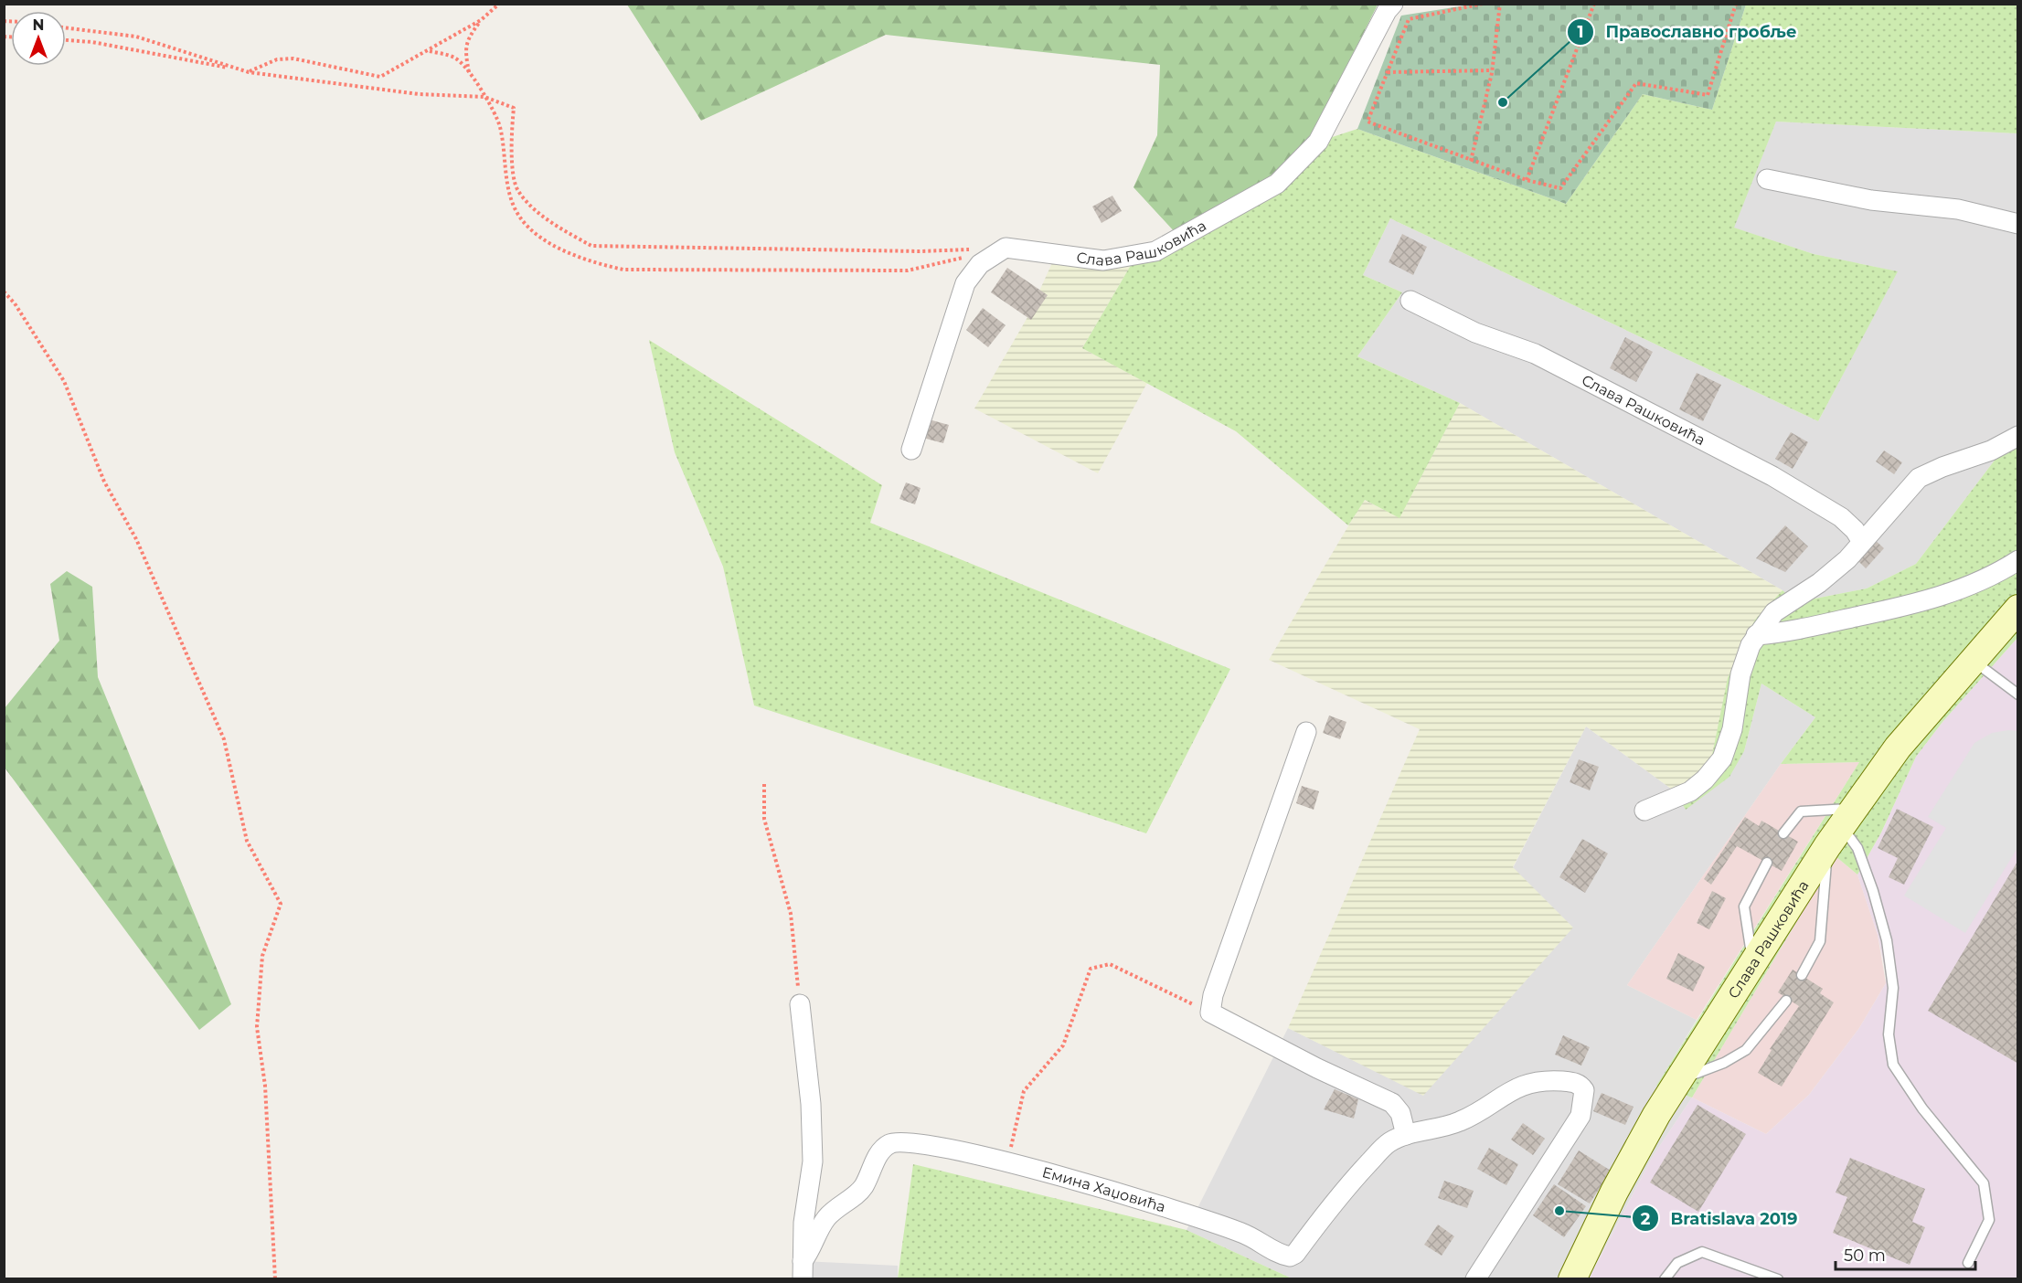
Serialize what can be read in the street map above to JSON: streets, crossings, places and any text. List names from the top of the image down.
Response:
{
  "streets": {
    "main road": ["Слава Рашковића"],
    "street": ["Емина Хаџовића"]
  },
  "places": ["Православно гробље", "Bratislava 2019"],
  "scale_bar": "50 m",
  "north": "top"
}
